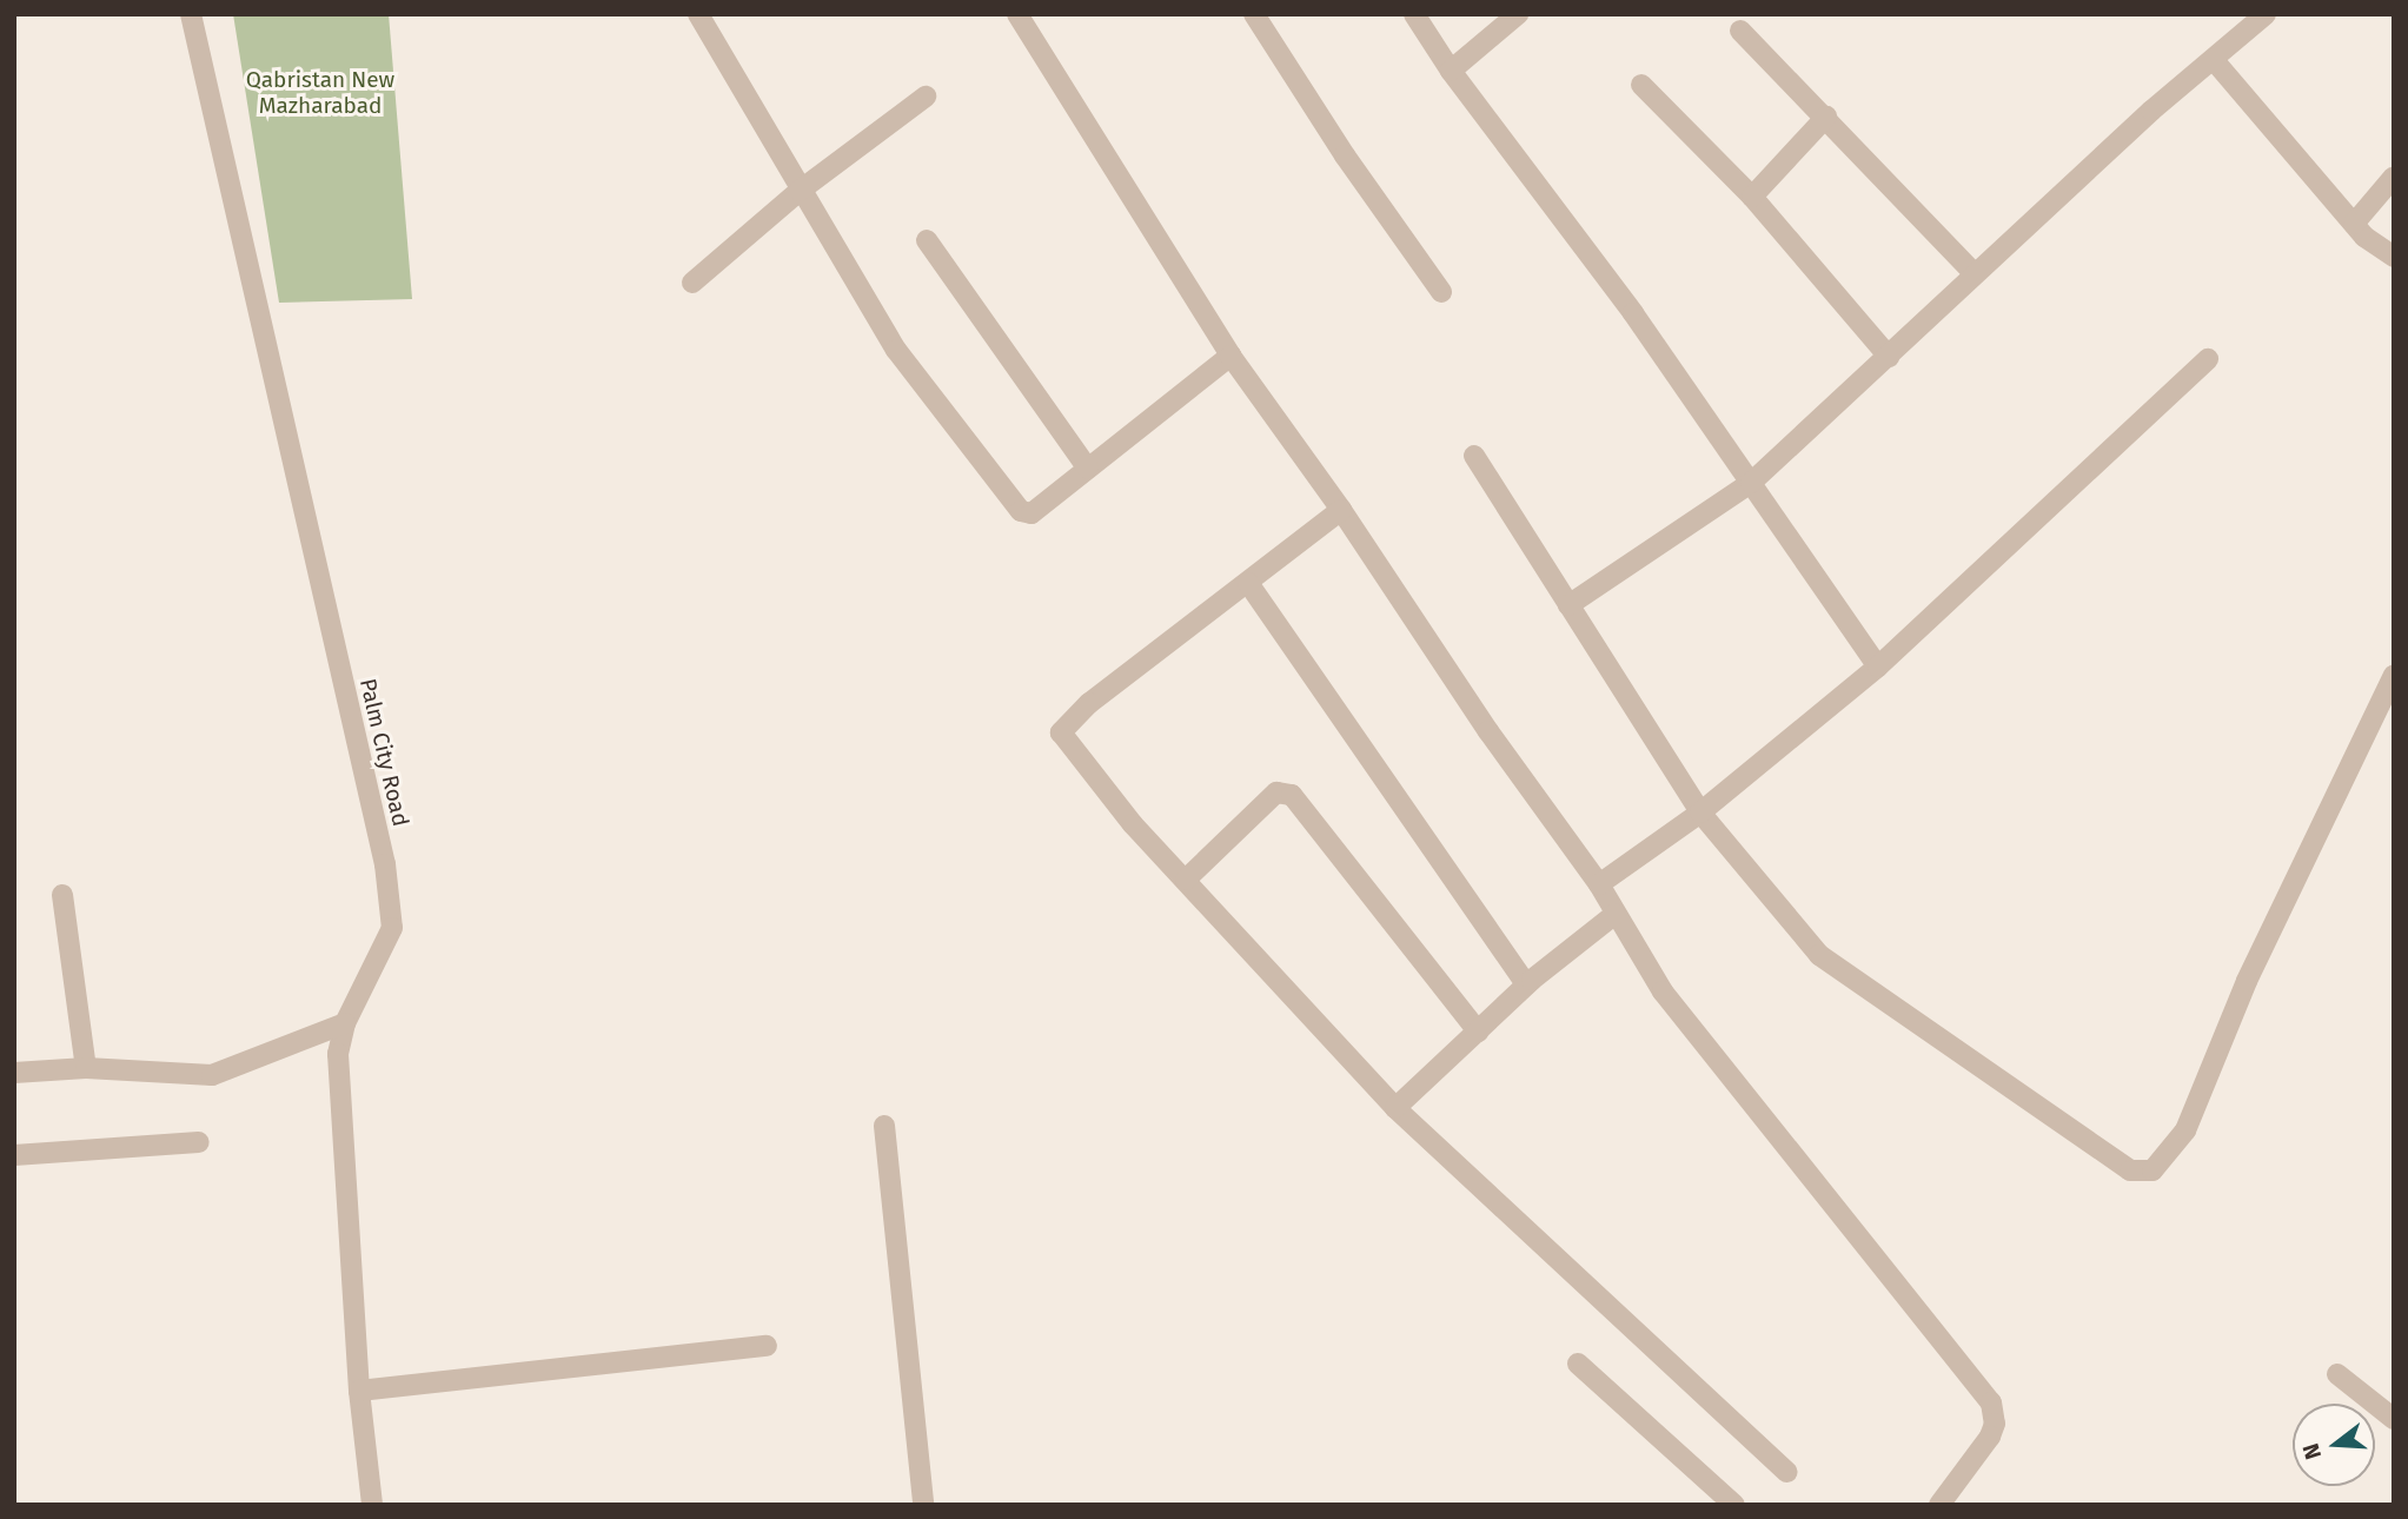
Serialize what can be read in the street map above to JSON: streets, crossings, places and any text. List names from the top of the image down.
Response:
{
  "streets": {
    "street": ["Palm City Road"]
  },
  "parks": ["Qabristan New Mazharabad"],
  "north": "left"
}
